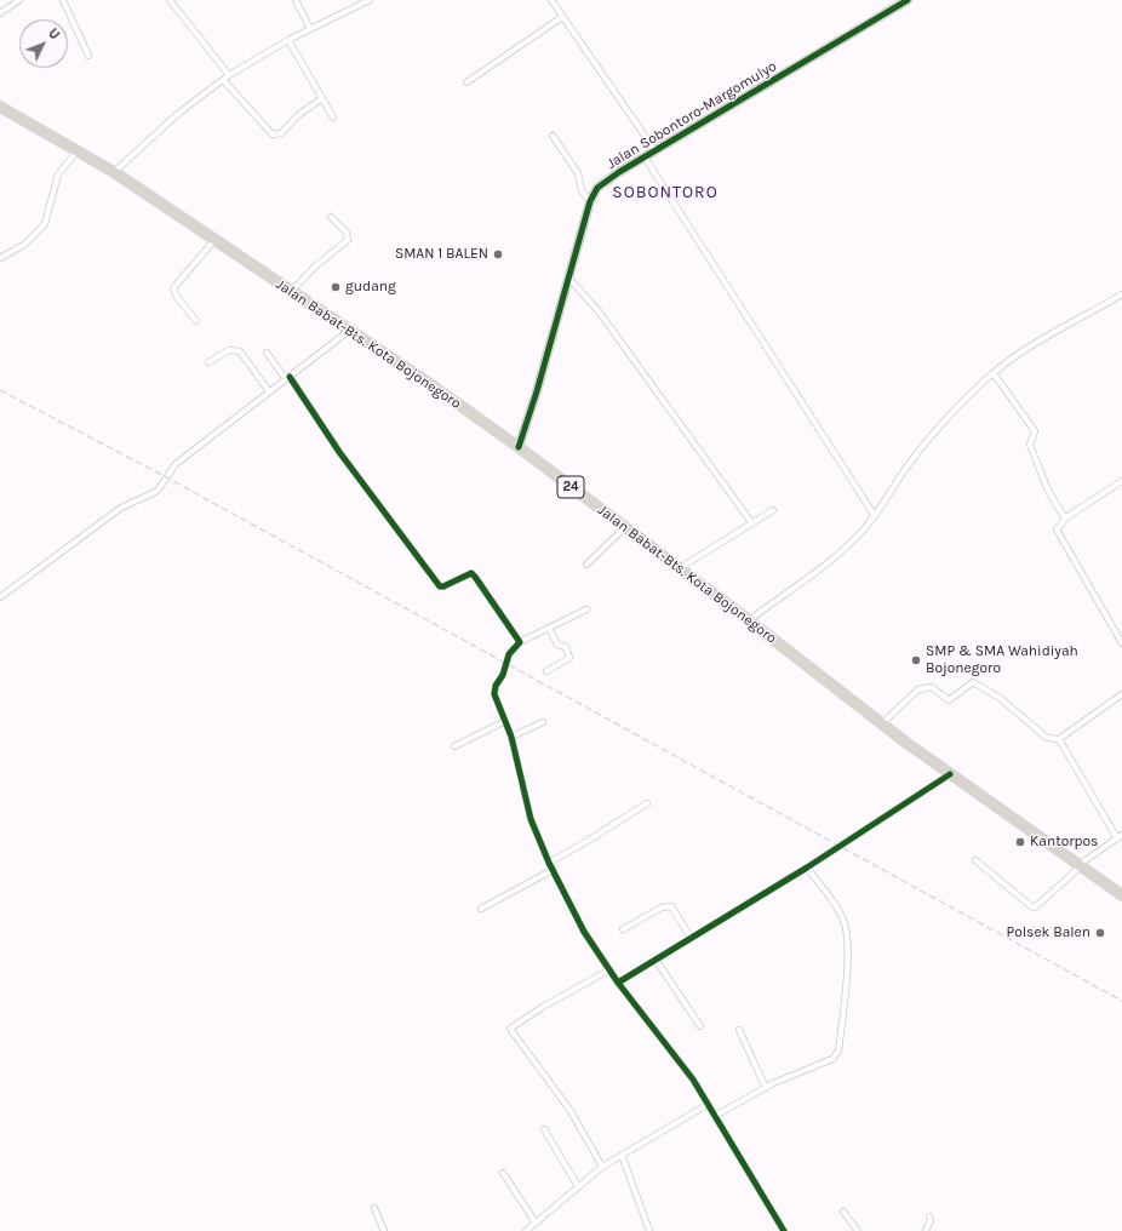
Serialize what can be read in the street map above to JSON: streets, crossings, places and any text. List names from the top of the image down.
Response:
{
  "streets": {
    "highway": ["Jalan Babat-Bts. Kota Bojonegoro", "24"],
    "street": ["Jalan Sobontoro-Margomulyo"]
  },
  "crossings": [
    ["Jalan Sobontoro-Margomulyo", "Jalan Babat-Bts. Kota Bojonegoro"]
  ],
  "districts": ["SOBONTORO"],
  "places": [
    "SMAN 1 BALEN",
    "gudang",
    "SMP & SMA Wahidiyah Bojonegoro",
    "Kantorpos",
    "Polsek Balen"
  ],
  "north": "top right"
}
